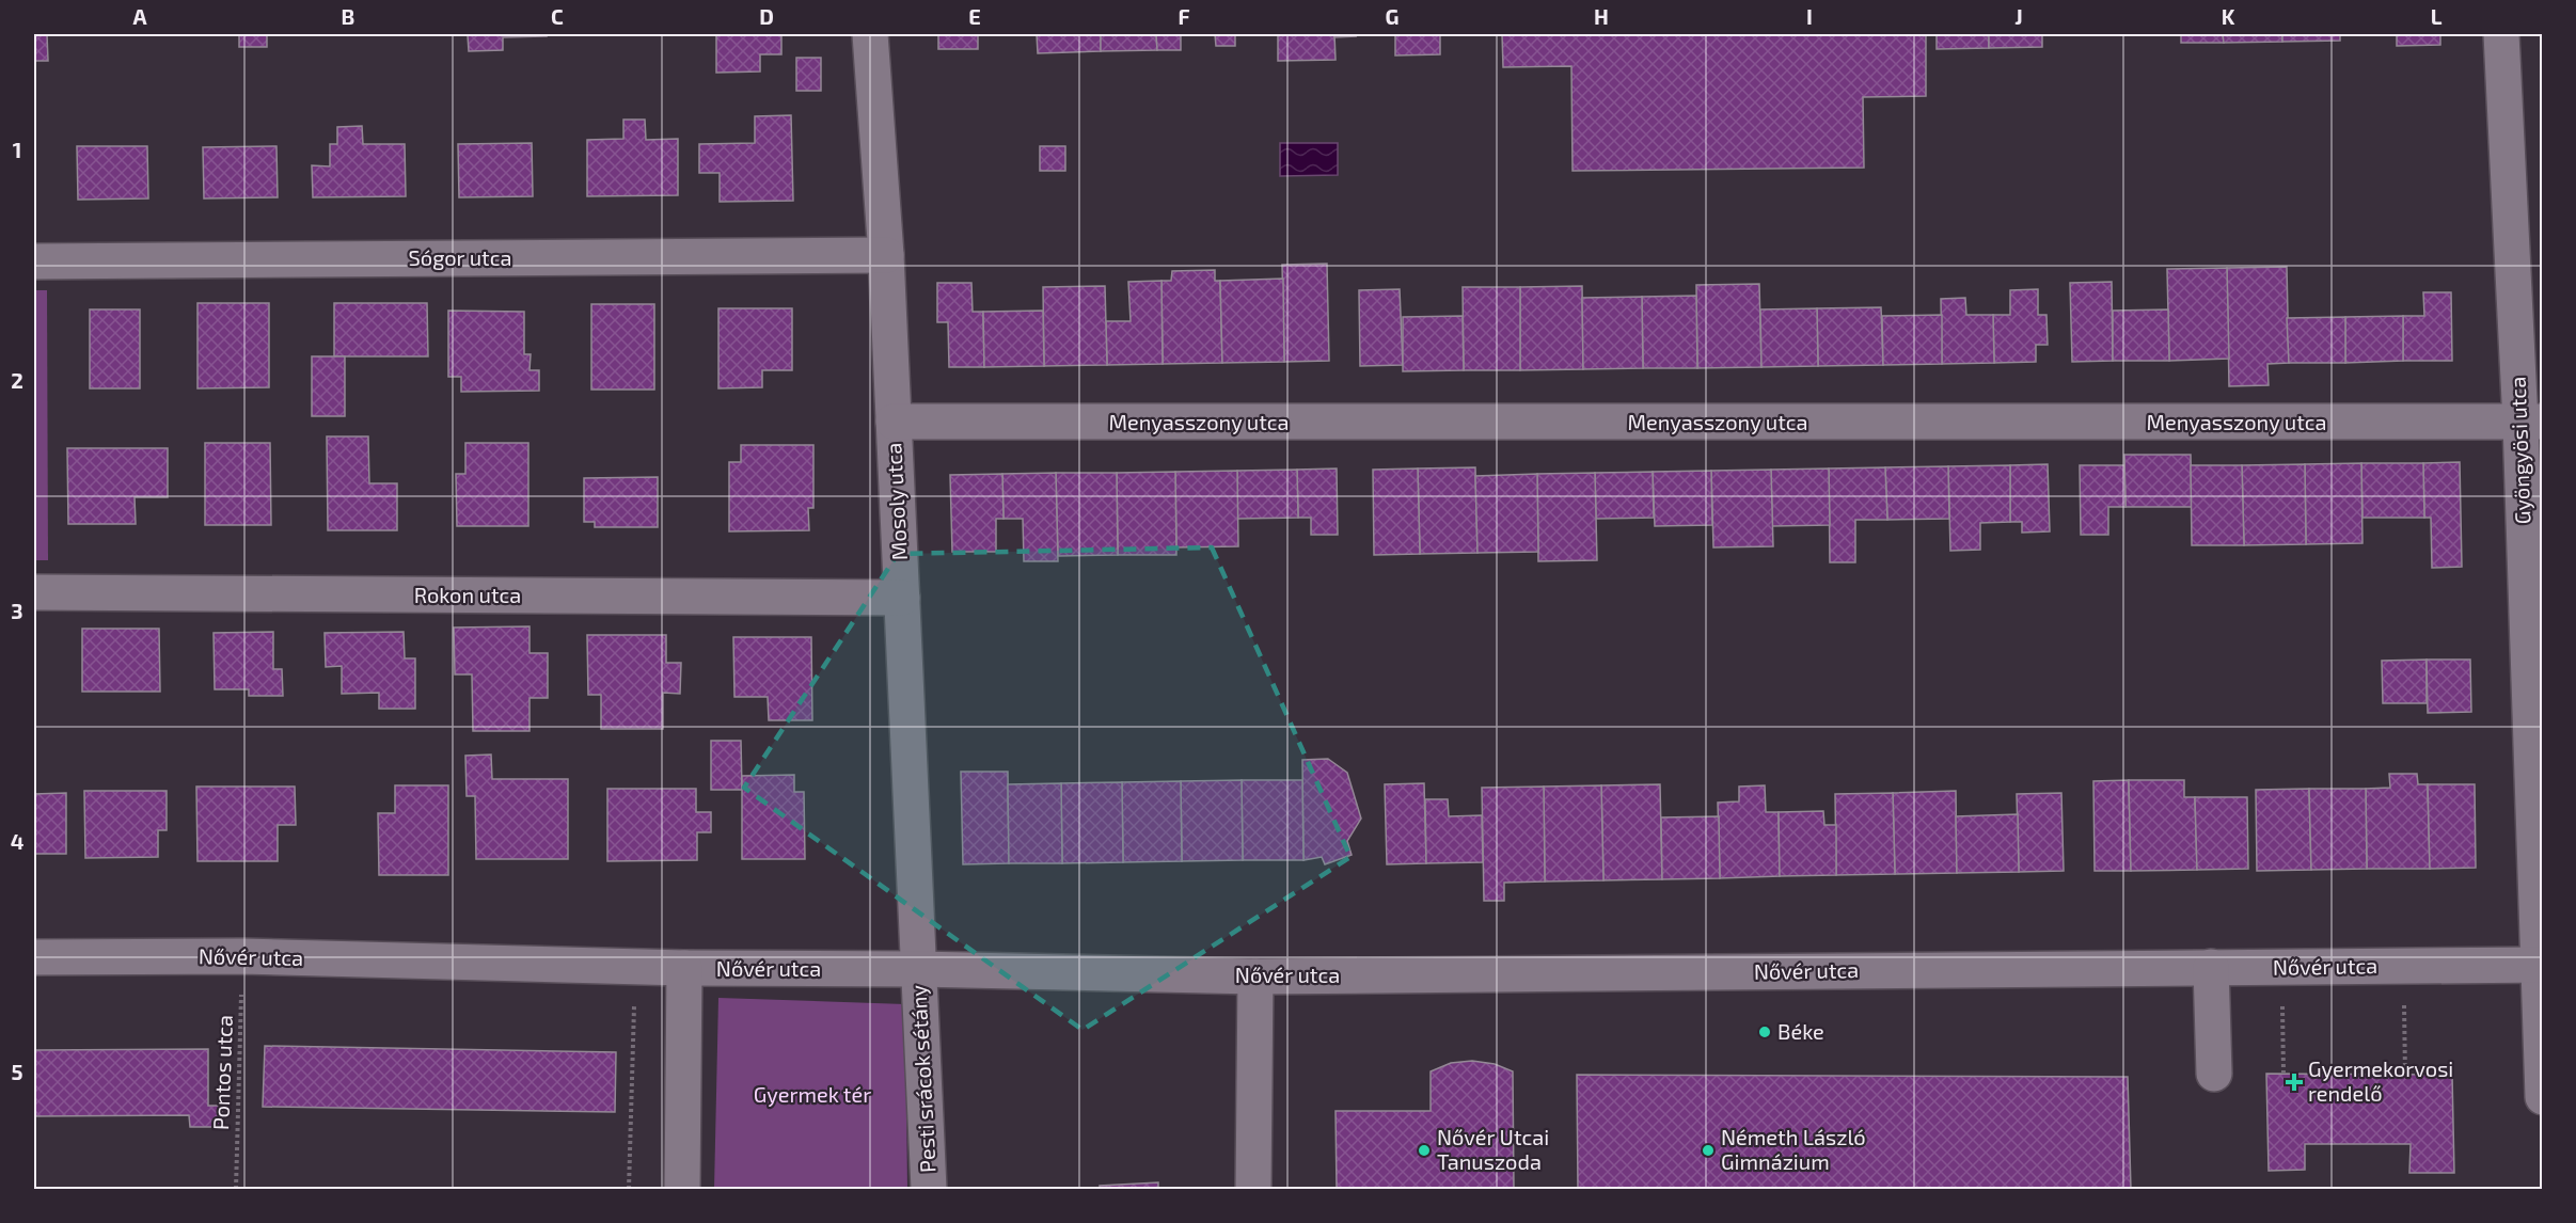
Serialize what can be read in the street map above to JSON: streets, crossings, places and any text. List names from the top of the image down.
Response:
{
  "streets": {
    "street": [
      "Sógor utca",
      "Menyasszony utca",
      "Gyöngyösi utca",
      "Mosoly utca",
      "Rokon utca",
      "Nővér utca",
      "Pesti srácok sétány"
    ],
    "path": ["Pontos utca"]
  },
  "crossings": [
    ["Sógor utca", "Mosoly utca"],
    ["Menyasszony utca", "Gyöngyösi utca"],
    ["Menyasszony utca", "Mosoly utca"],
    ["Gyöngyösi utca", "Nővér utca"],
    ["Mosoly utca", "Rokon utca"],
    ["Mosoly utca", "Nővér utca"],
    ["Mosoly utca", "Pesti srácok sétány"],
    ["Nővér utca", "Pontos utca"],
    ["Nővér utca", "Pesti srácok sétány"]
  ],
  "parks": ["Gyermek tér"],
  "places": {
    "other": ["Béke", "Nővér Utcai Tanuszoda", "Németh László Gimnázium"],
    "health": ["Gyermekorvosi rendelő"]
  },
  "grid": {
    "columns": [
      "A",
      "B",
      "C",
      "D",
      "E",
      "F",
      "G",
      "H",
      "I",
      "J",
      "K",
      "L"
    ],
    "rows": [
      "1",
      "2",
      "3",
      "4",
      "5"
    ]
  }
}
